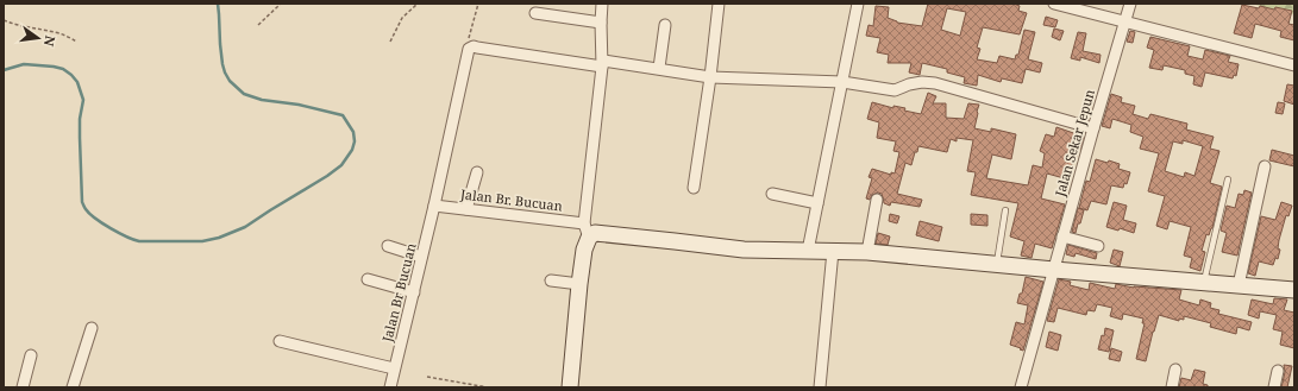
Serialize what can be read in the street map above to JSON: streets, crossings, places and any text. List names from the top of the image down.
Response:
{
  "streets": {
    "street": ["Jalan Sekar Jepun", "Jalan Br. Bucuan", "Jalan Br Bucuan"]
  },
  "crossings": [
    ["Jalan Br. Bucuan", "Jalan Br Bucuan"]
  ],
  "north": "right"
}
